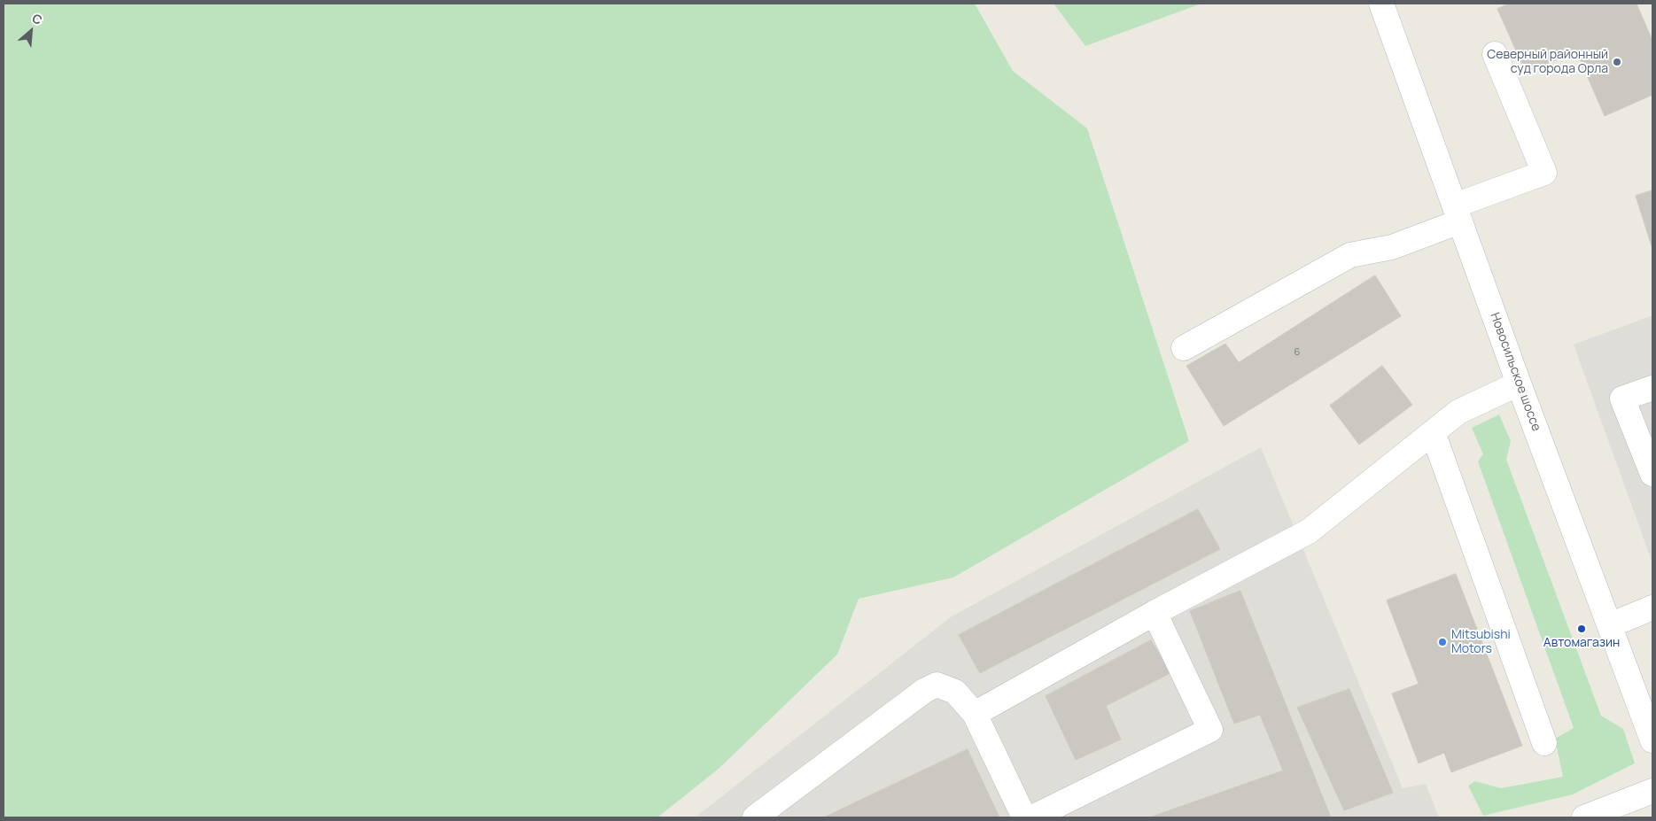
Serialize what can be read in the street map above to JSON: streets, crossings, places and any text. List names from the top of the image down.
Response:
{
  "streets": {
    "street": ["Новосильское шоссе"]
  },
  "places": ["Северный районный суд города Орла", "Автомагазин", "Mitsubishi Motors"],
  "house_numbers": ["6"],
  "north": "top right"
}
